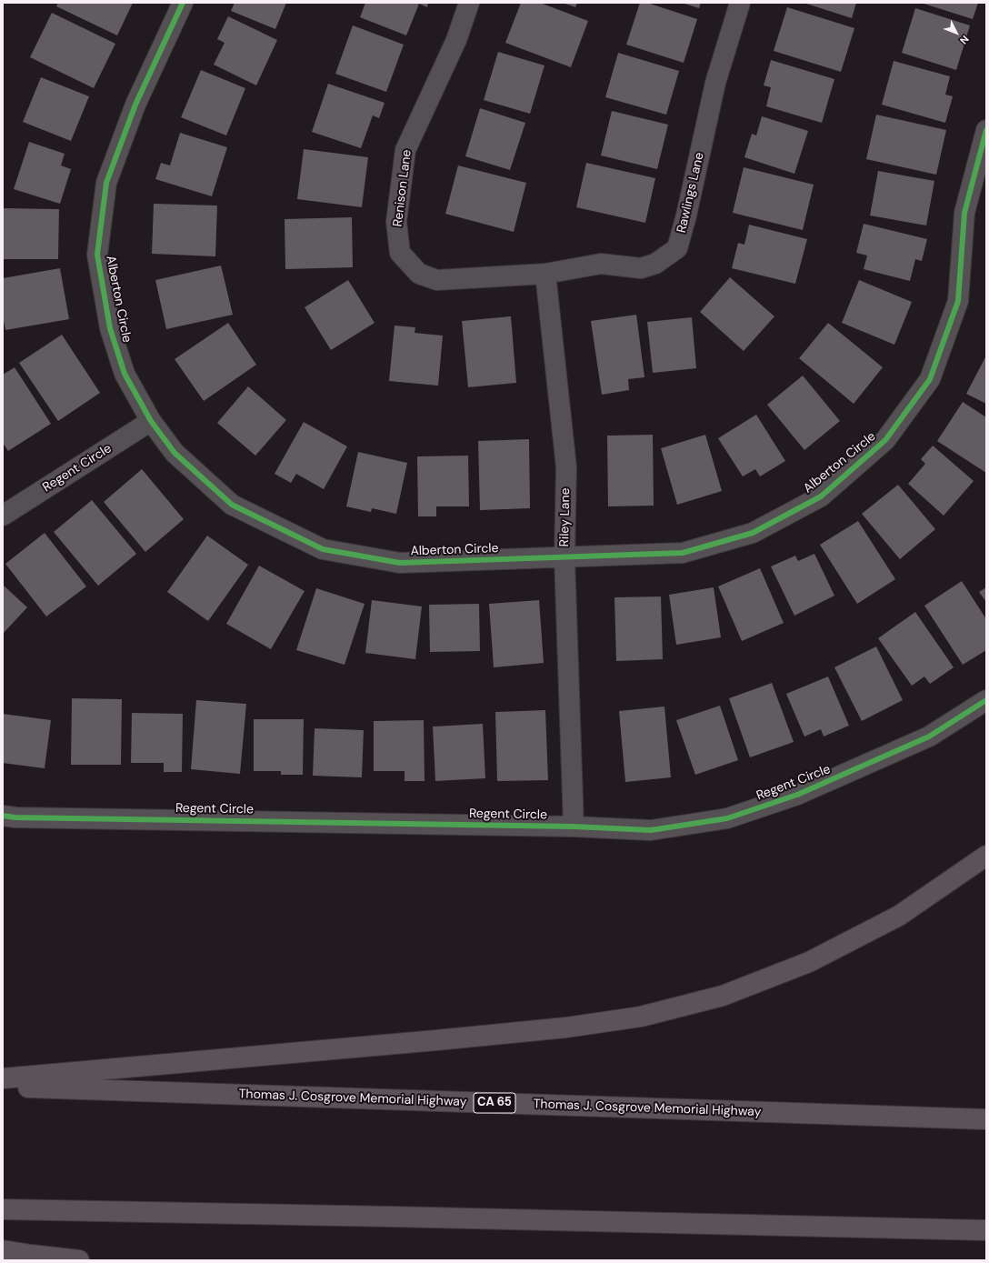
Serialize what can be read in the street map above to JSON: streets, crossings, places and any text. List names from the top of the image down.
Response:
{
  "streets": {
    "highway": ["Thomas J. Cosgrove Memorial Highway", "CA 65"],
    "street": [
      "Renison Lane",
      "Rawlings Lane",
      "Alberton Circle",
      "Regent Circle",
      "Riley Lane"
    ]
  },
  "crossings": [
    ["Renison Lane", "Rawlings Lane"],
    ["Renison Lane", "Riley Lane"],
    ["Rawlings Lane", "Riley Lane"],
    ["Alberton Circle", "Regent Circle"],
    ["Alberton Circle", "Riley Lane"],
    ["Regent Circle", "Riley Lane"]
  ],
  "north": "bottom right"
}
